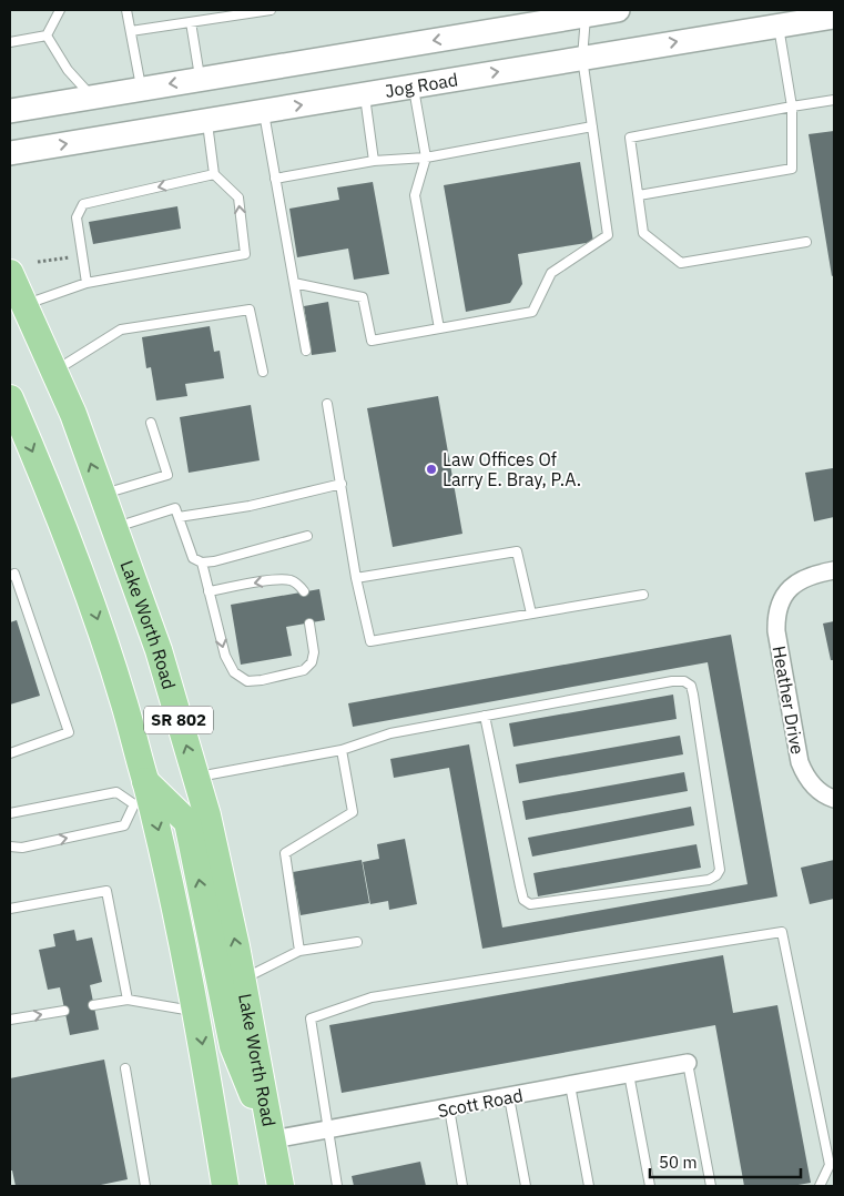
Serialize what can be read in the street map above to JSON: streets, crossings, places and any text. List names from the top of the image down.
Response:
{
  "streets": {
    "main road": ["Jog Road", "Lake Worth Road", "SR 802"],
    "street": ["Heather Drive", "Scott Road"]
  },
  "crossings": [
    ["Lake Worth Road", "Scott Road"]
  ],
  "places": ["Law Offices Of Larry E. Bray, P.A."],
  "scale_bar": "50 m"
}
